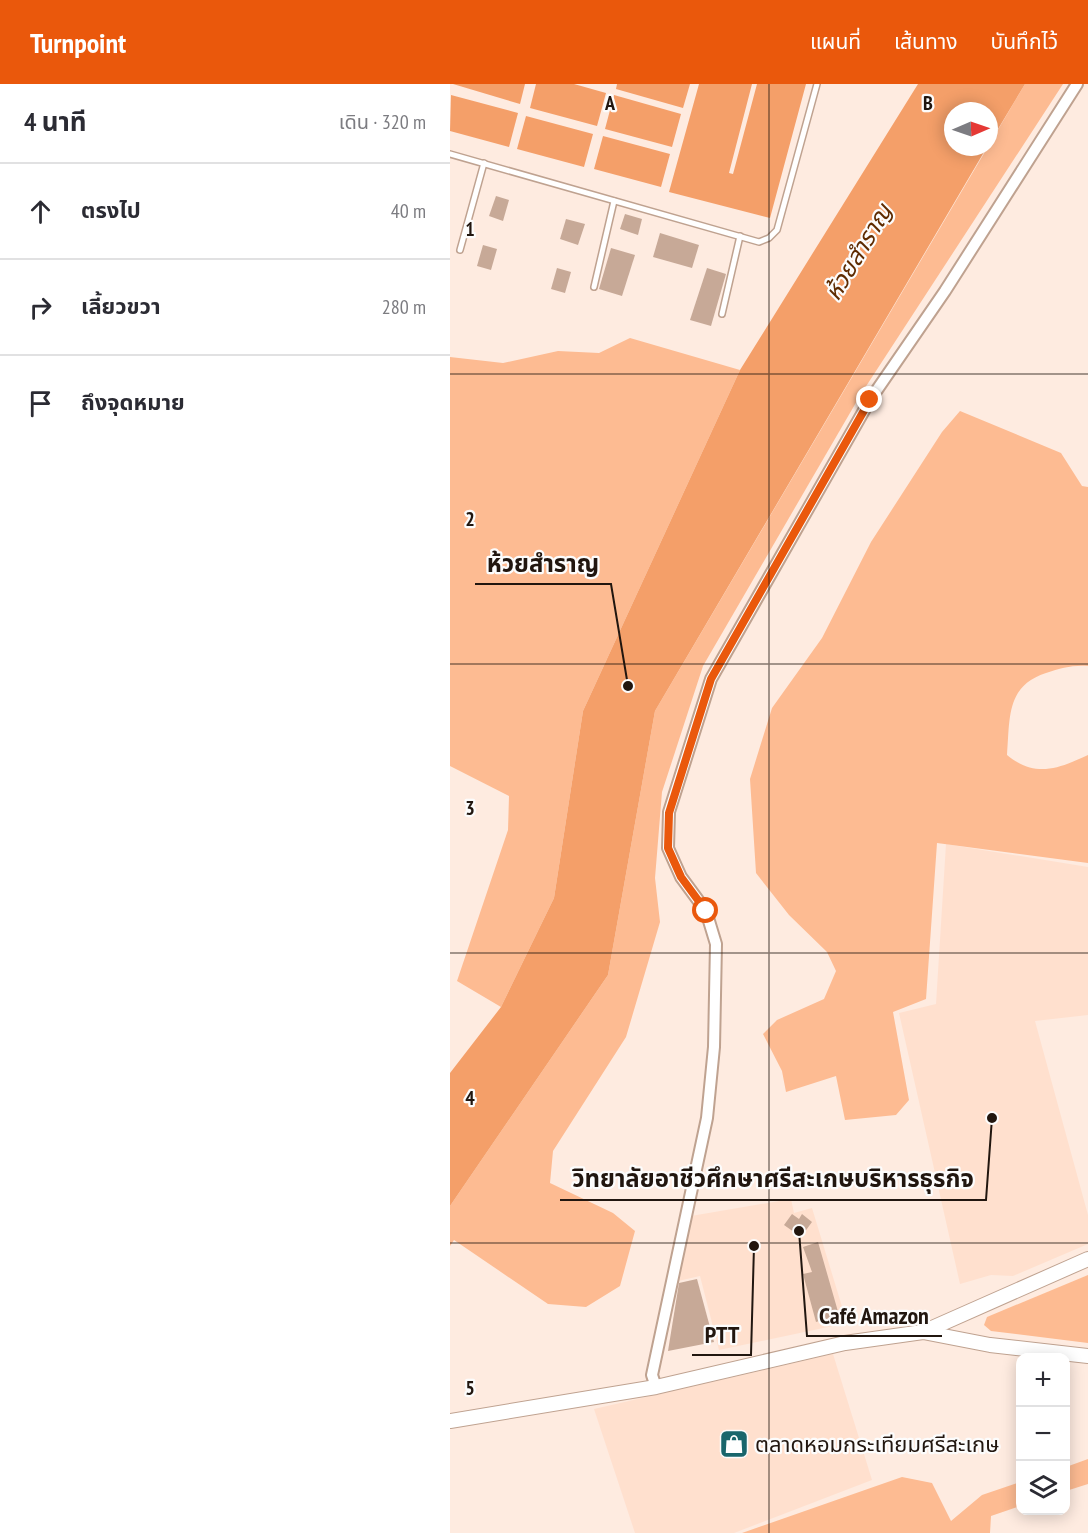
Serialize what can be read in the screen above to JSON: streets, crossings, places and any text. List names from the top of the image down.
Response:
{
  "water": ["ห้วยสำราญ"],
  "places": {
    "other": [
      "ห้วยสำราญ",
      "วิทยาลัยอาชีวศึกษาศรีสะเกษบริหารธุรกิจ",
      "Café Amazon",
      "PTT"
    ],
    "shop": ["ตลาดหอมกระเทียมศรีสะเกษ"]
  },
  "north": "right",
  "page": {
    "header": "Turnpoint",
    "nav": ["แผนที่", "เส้นทาง", "บันทึกไว้"],
    "heading": ["4 นาที", "เดิน · 320 m"],
    "list": [
      ["ตรงไป", "40 m"],
      ["เลี้ยวขวา", "280 m"],
      "ถึงจุดหมาย"
    ],
    "map_buttons": ["+", "−"]
  },
  "grid": {
    "columns": ["A", "B"],
    "rows": [
      "1",
      "2",
      "3",
      "4",
      "5"
    ]
  }
}
